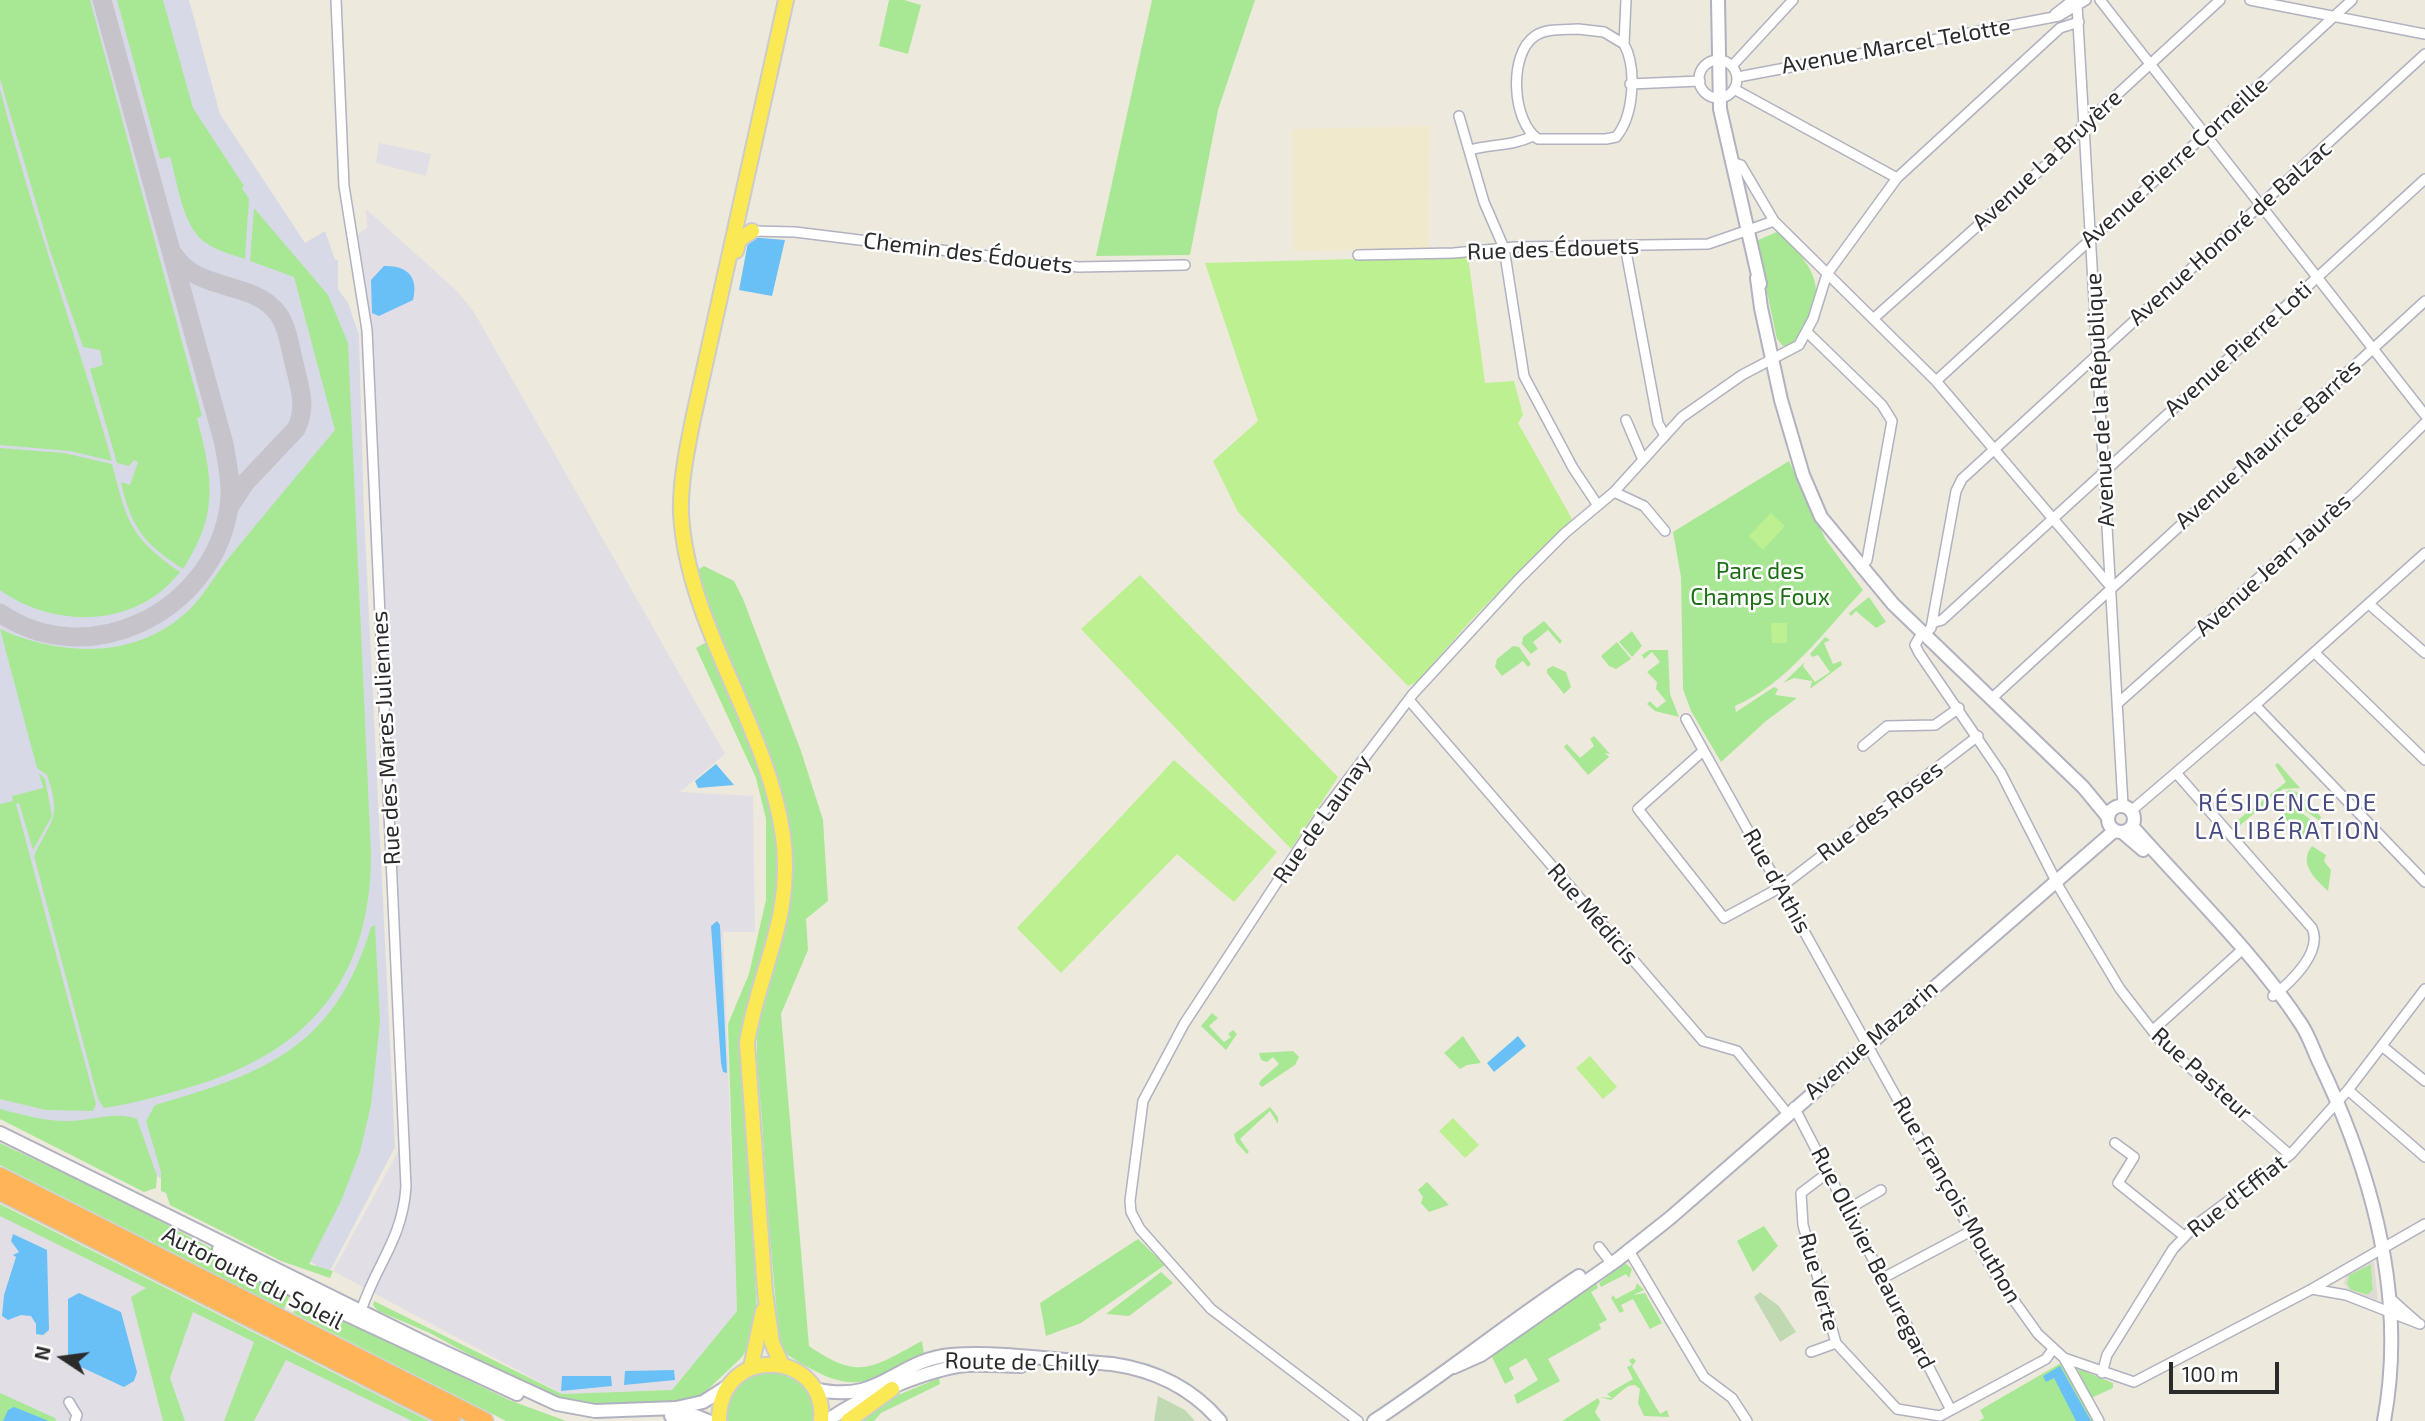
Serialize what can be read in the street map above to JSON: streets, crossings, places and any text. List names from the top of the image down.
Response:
{
  "streets": {
    "highway": ["Autoroute du Soleil"],
    "main road": ["Avenue Mazarin", "Route de Chilly"],
    "street": [
      "Avenue Marcel Telotte",
      "Avenue La Bruyère",
      "Avenue Pierre Corneille",
      "Avenue Honoré de Balzac",
      "Rue des Édouets",
      "Chemin des Édouets",
      "Avenue Pierre Loti",
      "Avenue de la République",
      "Avenue Maurice Barrès",
      "Avenue Jean Jaurès",
      "Rue des Mares Juliennes",
      "Rue des Roses",
      "Rue de Launay",
      "Rue d'Athis",
      "Rue Médicis",
      "Rue Pasteur",
      "Rue d'Effiat",
      "Rue François Mouthon",
      "Rue Ollivier Beauregard",
      "Rue Verte"
    ]
  },
  "crossings": [
    ["Avenue Marcel Telotte", "Avenue de la République"],
    ["Avenue La Bruyère", "Avenue de la République"],
    ["Avenue Pierre Corneille", "Avenue de la République"],
    ["Avenue Honoré de Balzac", "Avenue Pierre Loti"],
    ["Avenue Honoré de Balzac", "Avenue de la République"],
    ["Avenue Honoré de Balzac", "Rue Pasteur"],
    ["Avenue Pierre Loti", "Avenue de la République"],
    ["Avenue Pierre Loti", "Rue Pasteur"],
    ["Avenue de la République", "Avenue Maurice Barrès"],
    ["Avenue de la République", "Avenue Jean Jaurès"],
    ["Rue des Roses", "Rue d'Athis"],
    ["Rue des Roses", "Rue Pasteur"],
    ["Rue de Launay", "Rue Médicis"],
    ["Rue d'Athis", "Avenue Mazarin"],
    ["Rue d'Athis", "Rue François Mouthon"],
    ["Rue Médicis", "Avenue Mazarin"],
    ["Rue Médicis", "Rue Ollivier Beauregard"],
    ["Avenue Mazarin", "Rue Pasteur"],
    ["Avenue Mazarin", "Rue François Mouthon"],
    ["Avenue Mazarin", "Rue Ollivier Beauregard"],
    ["Rue Pasteur", "Rue d'Effiat"],
    ["Rue Ollivier Beauregard", "Rue Verte"]
  ],
  "districts": ["RÉSIDENCE DE LA LIBÉRATION"],
  "parks": ["Parc des Champs Foux"],
  "scale_bar": "100 m",
  "north": "left"
}
